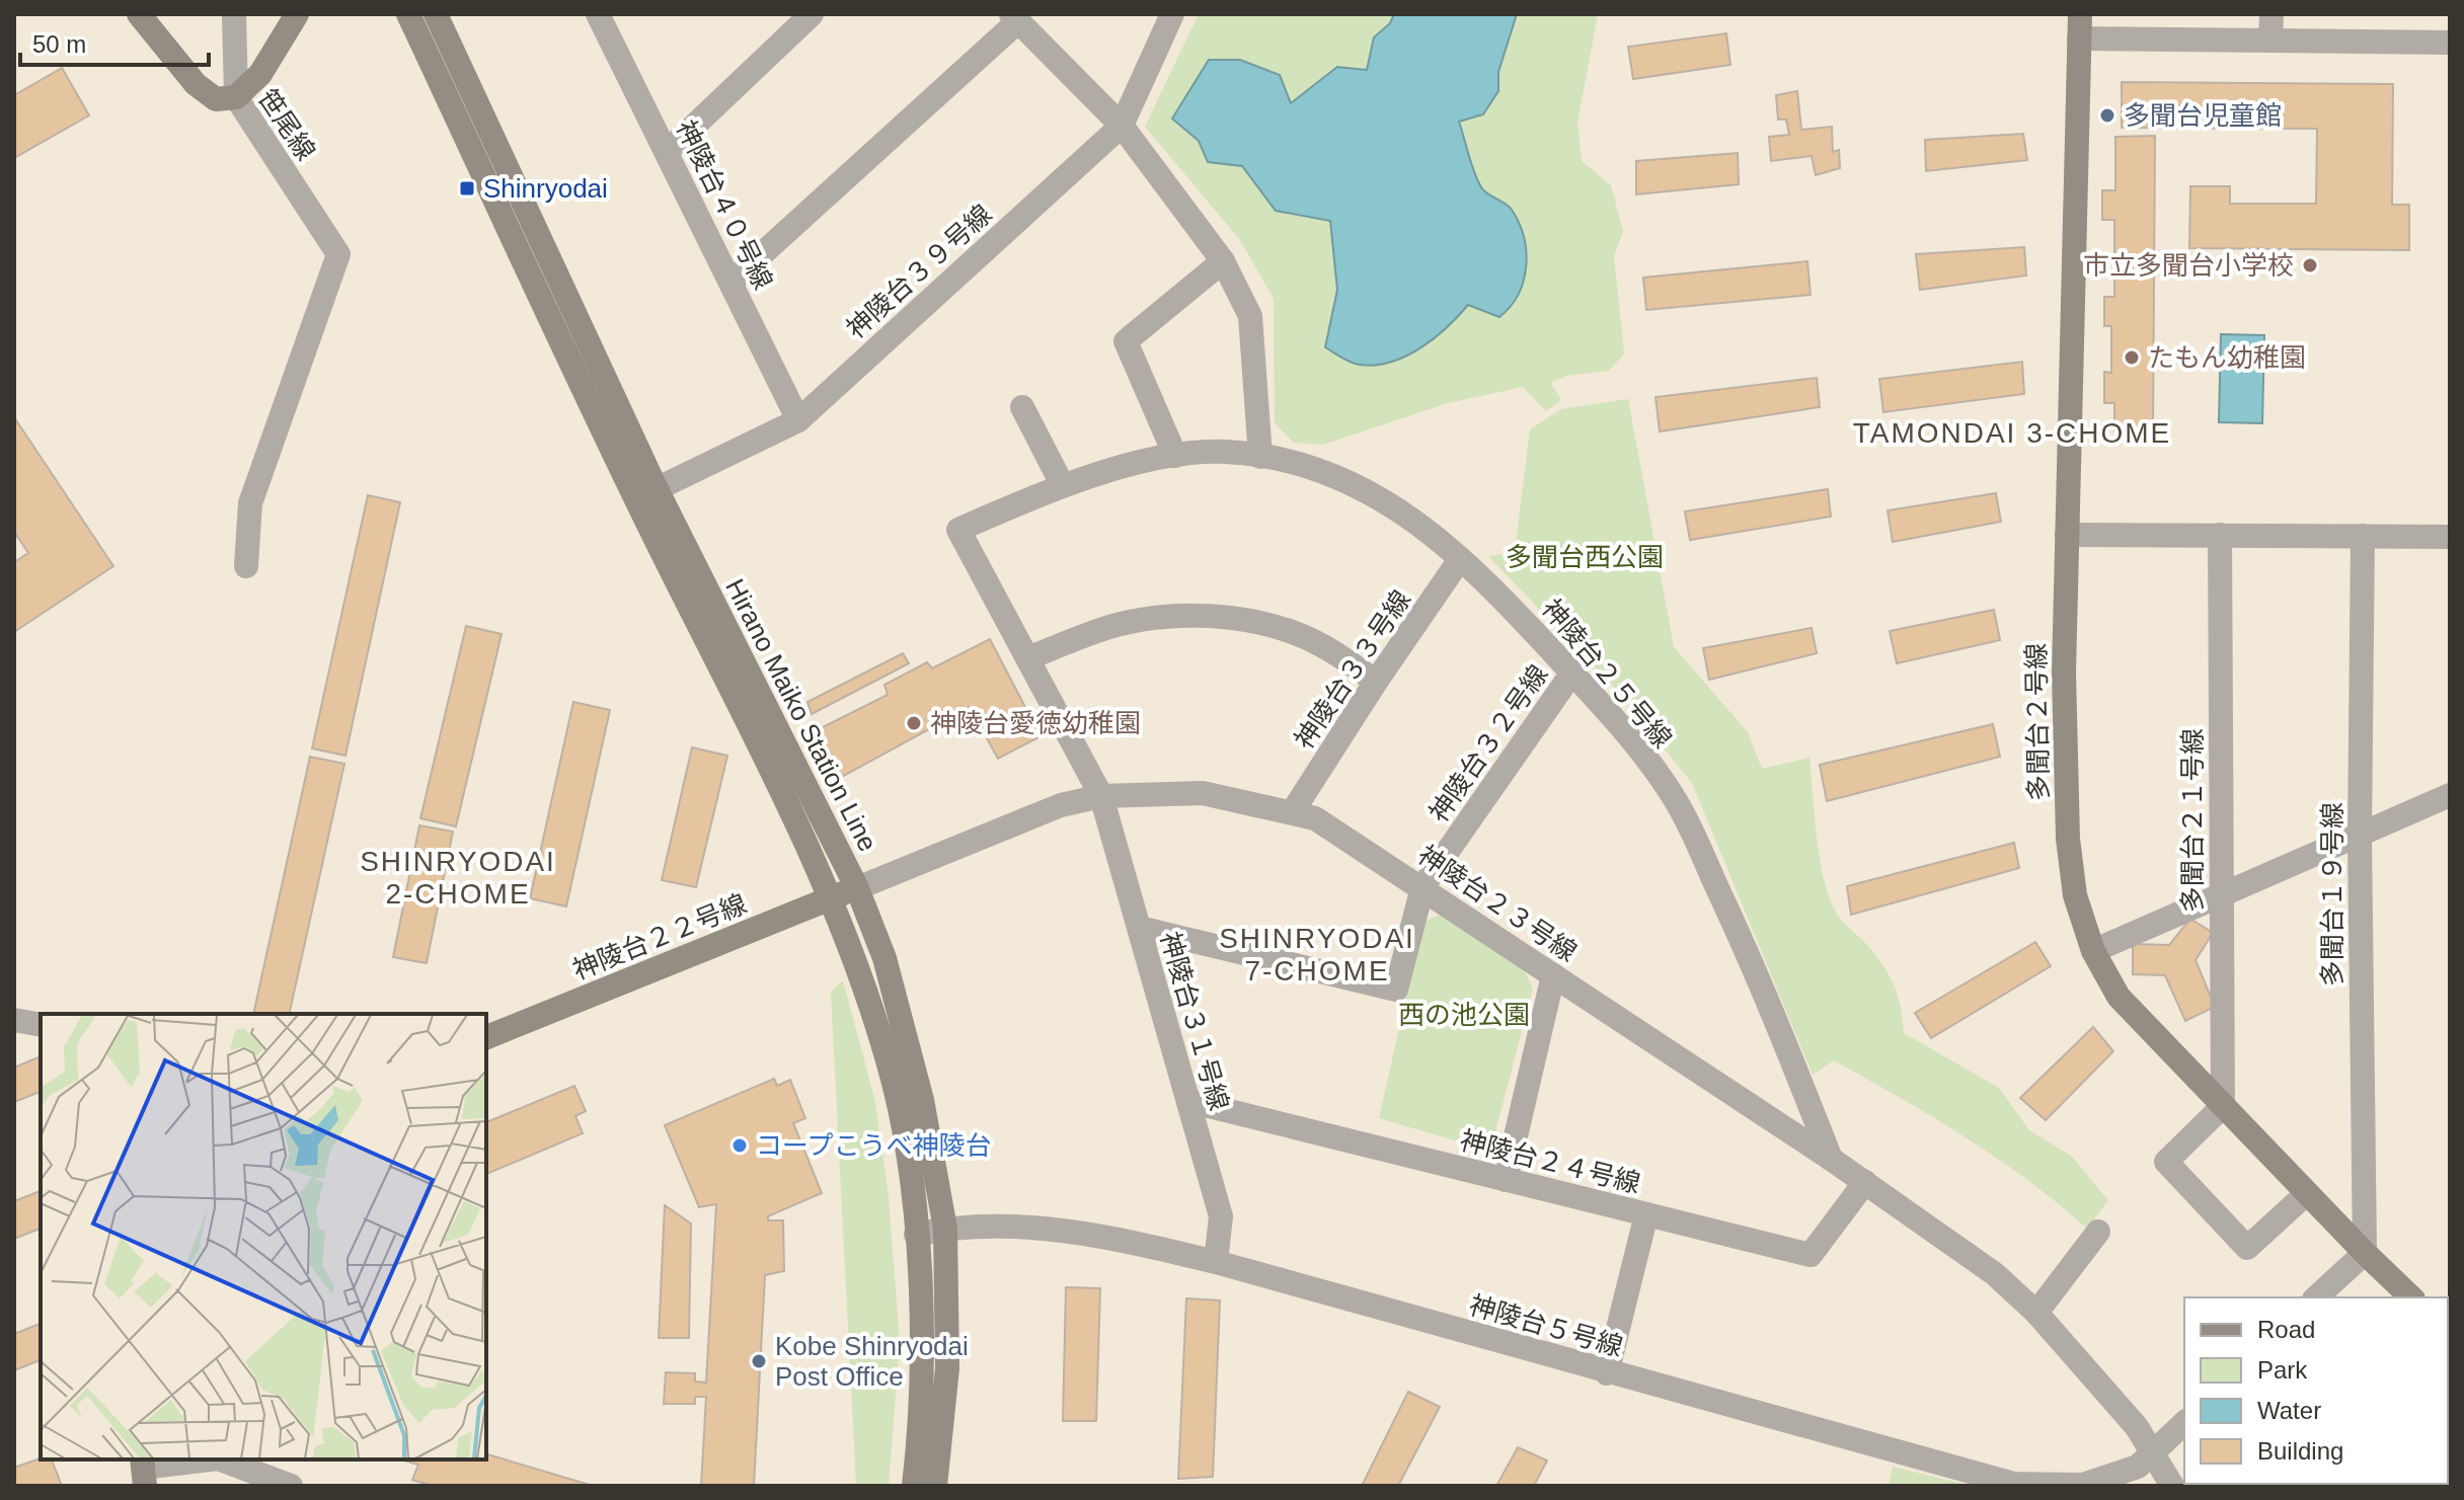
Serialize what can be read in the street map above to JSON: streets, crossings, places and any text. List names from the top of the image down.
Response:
{
  "streets": {
    "main road": [
      "笹尾線",
      "Hirano Maiko Station Line",
      "多聞台２号線",
      "神陵台２２号線"
    ],
    "street": [
      "神陵台４０号線",
      "神陵台３９号線",
      "神陵台３３号線",
      "神陵台２５号線",
      "神陵台３２号線",
      "多聞台２１号線",
      "多聞台１９号線",
      "神陵台２３号線",
      "神陵台３１号線",
      "神陵台２４号線",
      "神陵台５号線"
    ]
  },
  "crossings": [
    ["神陵台４０号線", "神陵台３９号線"],
    ["神陵台３９号線", "Hirano Maiko Station Line"],
    ["神陵台３３号線", "神陵台２５号線"],
    ["神陵台３３号線", "神陵台２３号線"],
    ["神陵台２５号線", "神陵台３２号線"],
    ["神陵台２５号線", "神陵台２３号線"],
    ["神陵台２５号線", "神陵台３１号線"],
    ["Hirano Maiko Station Line", "神陵台２３号線"],
    ["Hirano Maiko Station Line", "神陵台２２号線"],
    ["Hirano Maiko Station Line", "神陵台５号線"],
    ["多聞台２号線", "多聞台２１号線"],
    ["多聞台２号線", "多聞台１９号線"],
    ["神陵台３２号線", "神陵台２３号線"],
    ["神陵台２３号線", "神陵台２２号線"],
    ["神陵台２３号線", "神陵台３１号線"],
    ["神陵台２３号線", "神陵台２４号線"],
    ["神陵台２３号線", "神陵台５号線"],
    ["神陵台３１号線", "神陵台２４号線"],
    ["神陵台３１号線", "神陵台５号線"]
  ],
  "districts": ["TAMONDAI 3-CHOME", "SHINRYODAI 2-CHOME", "SHINRYODAI 7-CHOME"],
  "parks": ["多聞台西公園", "西の池公園"],
  "places": {
    "other": [
      "多聞台児童館",
      "市立多聞台小学校",
      "たもん幼稚園",
      "神陵台愛徳幼稚園",
      "コープこうべ神陵台",
      "Kobe Shinryodai Post Office"
    ],
    "transit": ["Shinryodai"]
  },
  "legend": [
    "Road",
    "Park",
    "Water",
    "Building"
  ],
  "scale_bar": "50 m"
}
